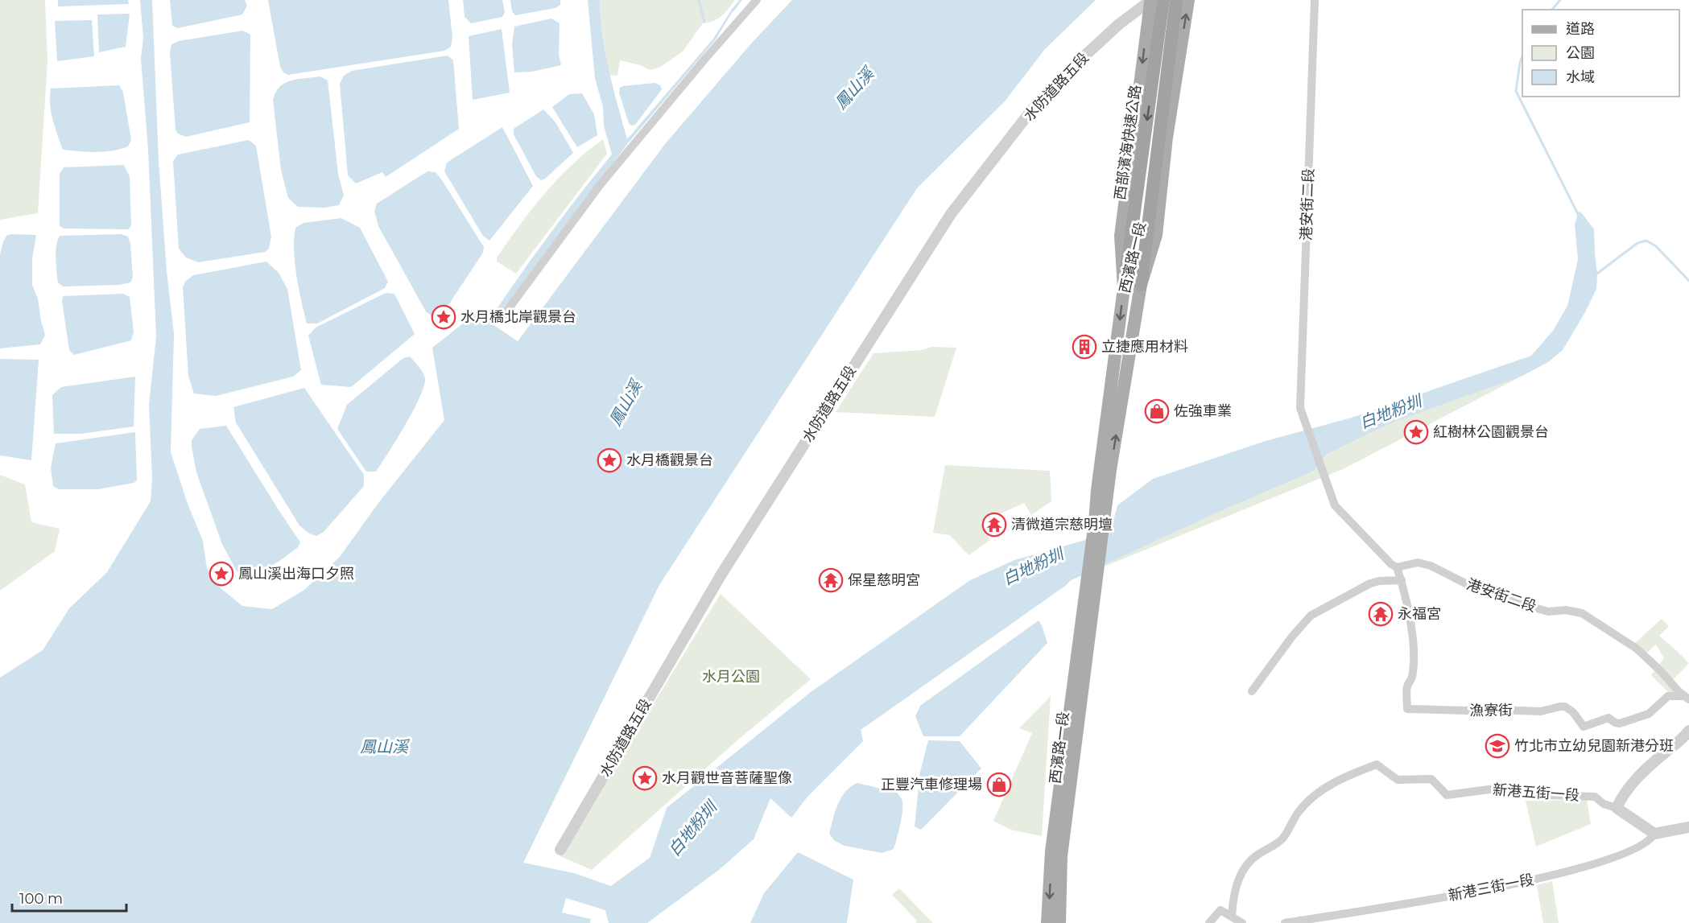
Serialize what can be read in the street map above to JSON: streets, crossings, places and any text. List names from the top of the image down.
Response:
{
  "streets": {
    "highway": ["西部濱海快速公路"],
    "main road": ["西濱路一段"],
    "street": [
      "水防道路五段",
      "港安街二段",
      "漁寮街",
      "新港五街一段",
      "新港三街一段"
    ]
  },
  "crossings": [
    ["水防道路五段", "西濱路一段"],
    ["西部濱海快速公路", "西濱路一段"],
    ["港安街二段", "漁寮街"]
  ],
  "water": ["鳳山溪", "白地粉圳"],
  "parks": ["水月公園"],
  "places": {
    "place": [
      "水月橋北岸觀景台",
      "紅樹林公園觀景台",
      "水月橋觀景台",
      "鳳山溪出海口夕照",
      "水月觀世音菩薩聖像"
    ],
    "building": ["立捷應用材料"],
    "shop": ["佐強車業", "正豐汽車修理場"],
    "temple": ["清微道宗慈明壇", "保星慈明宮", "永福宮"],
    "school or university": ["竹北市立幼兒園新港分班"]
  },
  "legend": ["道路", "公園", "水域"],
  "scale_bar": "100 m"
}
